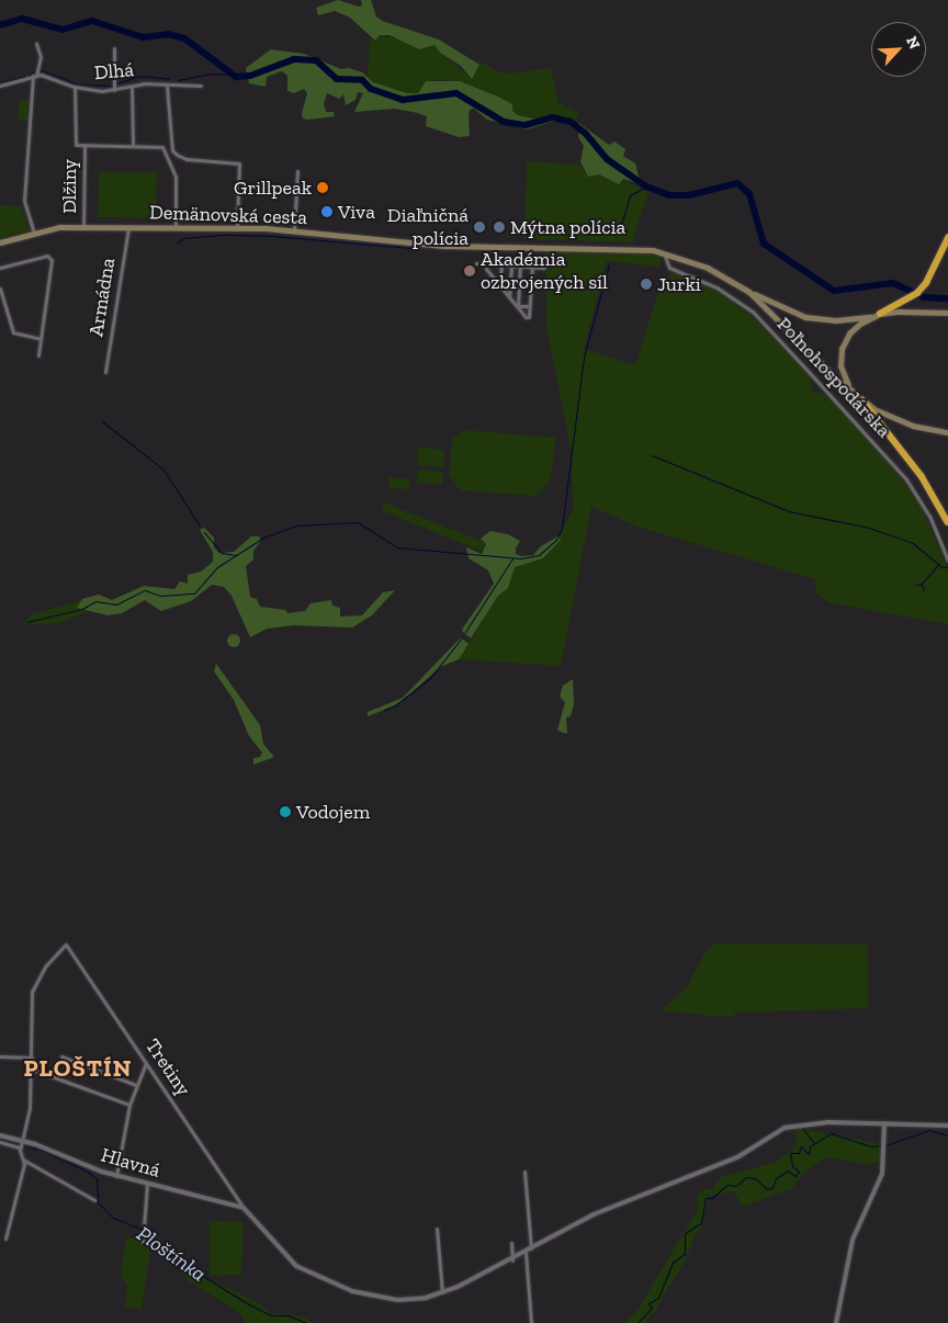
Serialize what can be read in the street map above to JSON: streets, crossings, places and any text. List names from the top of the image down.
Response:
{
  "streets": {
    "main road": ["Demänovská cesta"],
    "street": [
      "Dlhá",
      "Dlžiny",
      "Armádna",
      "Poľnohospodárska",
      "Tretiny",
      "Hlavná"
    ]
  },
  "crossings": [
    ["Dlžiny", "Demänovská cesta"],
    ["Demänovská cesta", "Armádna"],
    ["Demänovská cesta", "Poľnohospodárska"],
    ["Tretiny", "Hlavná"]
  ],
  "districts": ["PLOŠTÍN"],
  "water": ["Ploštínka"],
  "places": [
    "Grillpeak",
    "Viva",
    "Diaľničná polícia",
    "Mýtna polícia",
    "Akadémia ozbrojených síl",
    "Jurki",
    "Vodojem"
  ],
  "north": "top right"
}
